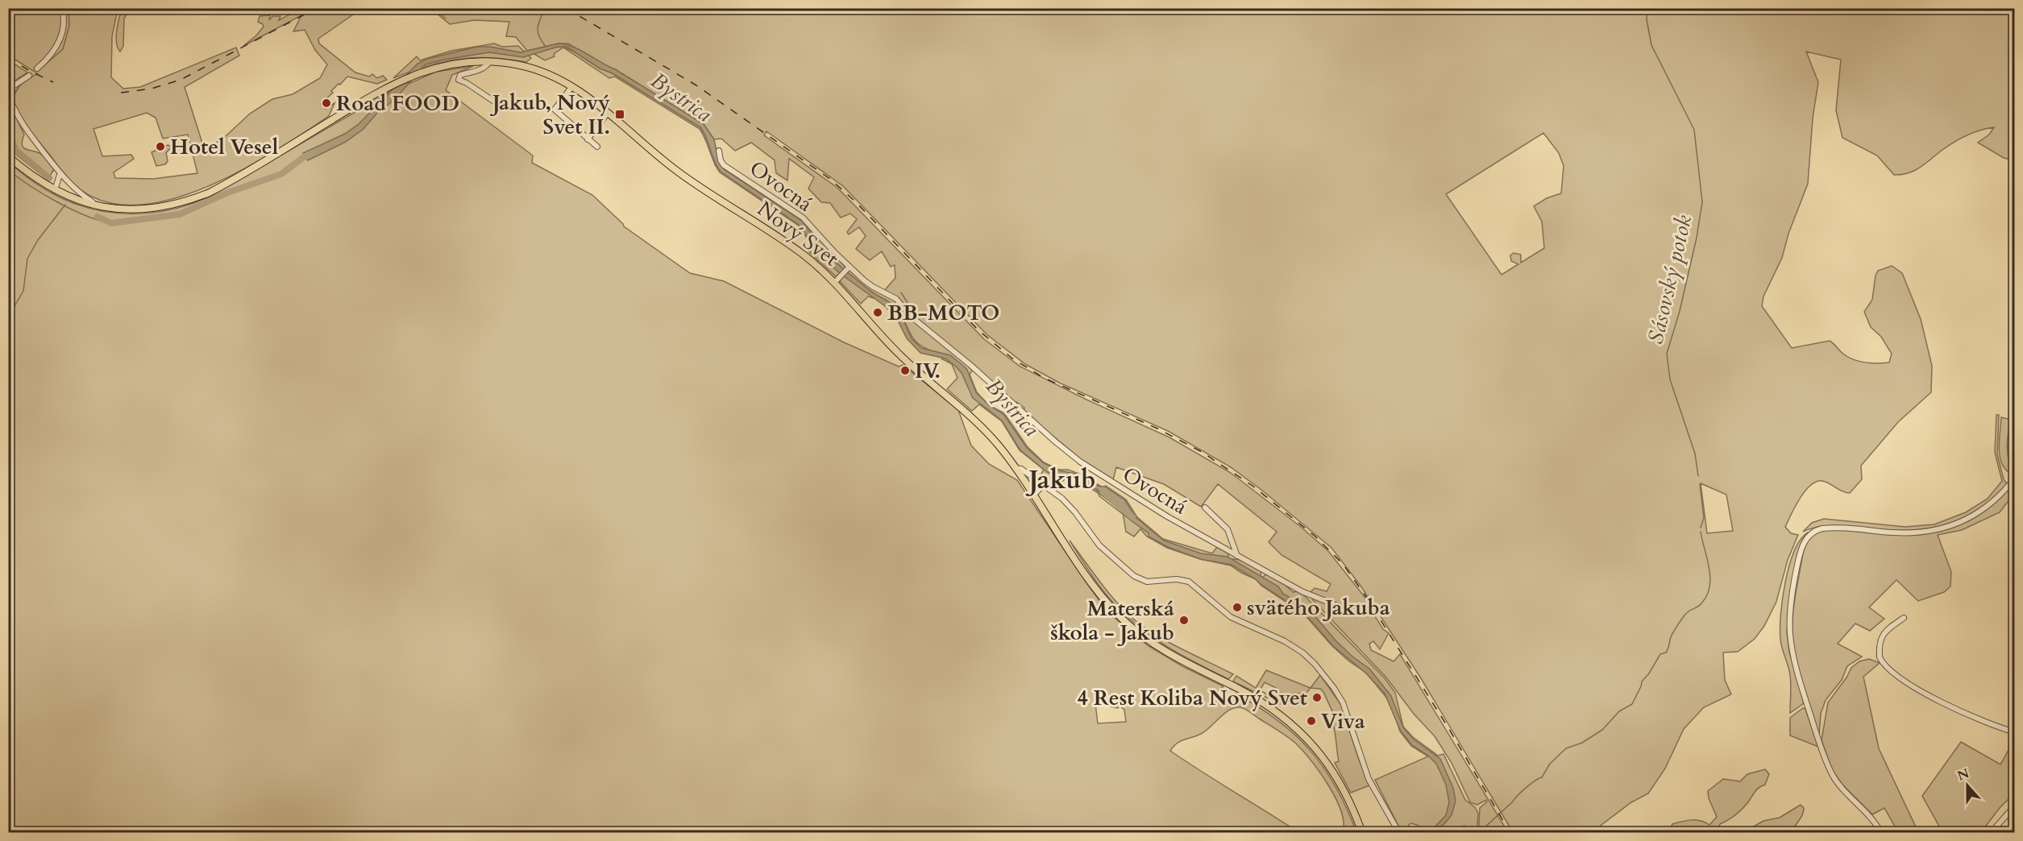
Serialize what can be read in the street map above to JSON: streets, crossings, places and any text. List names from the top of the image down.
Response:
{
  "streets": {
    "main road": ["Nový Svet"],
    "street": ["Ovocná"]
  },
  "districts": ["Jakub"],
  "water": ["Bystrica", "Sásovský potok"],
  "places": {
    "other": [
      "Road FOOD",
      "Hotel Vesel",
      "BB-MOTO",
      "IV.",
      "svätého Jakuba",
      "Materská škola - Jakub",
      "4 Rest Koliba Nový Svet",
      "Viva"
    ],
    "transit": ["Jakub, Nový Svet II."]
  },
  "north": "top"
}
